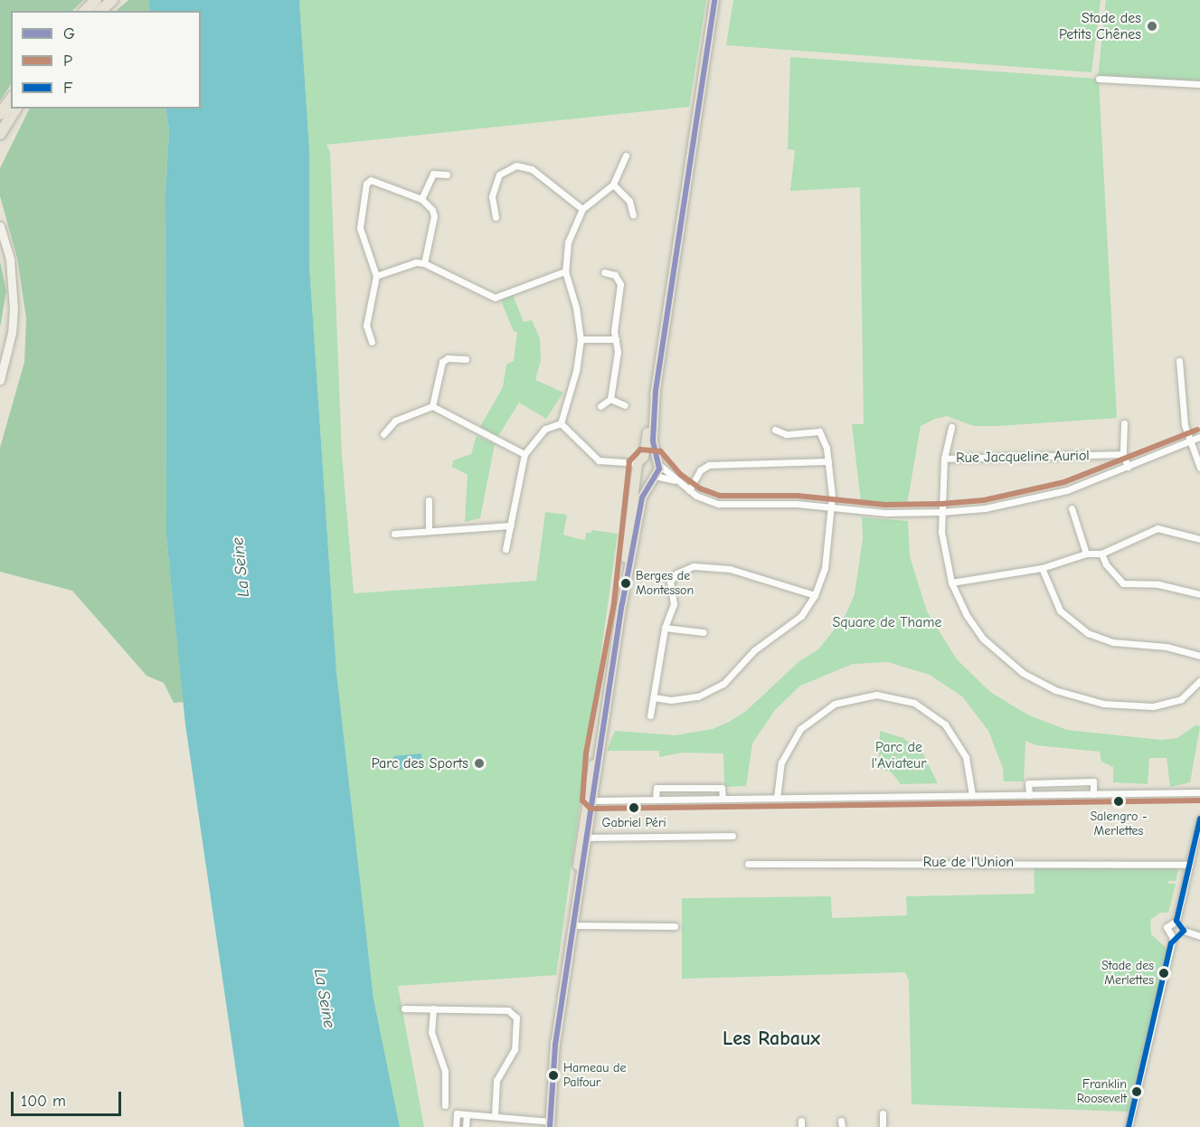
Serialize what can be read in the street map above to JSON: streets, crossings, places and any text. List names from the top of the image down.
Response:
{
  "streets": {
    "street": ["Rue Jacqueline Auriol", "Rue de l'Union"]
  },
  "districts": ["Les Rabaux"],
  "water": ["La Seine"],
  "parks": ["Square de Thame", "Parc de l'Aviateur"],
  "places": [
    "Stade des Petits Chênes",
    "Berges de Montesson",
    "Parc des Sports",
    "Salengro - Merlettes",
    "Gabriel Péri",
    "Stade des Merlettes",
    "Hameau de Palfour",
    "Franklin Roosevelt"
  ],
  "lines": ["transit line G", "transit line P", "transit line F"],
  "legend": ["G", "P", "F"],
  "scale_bar": "100 m"
}
